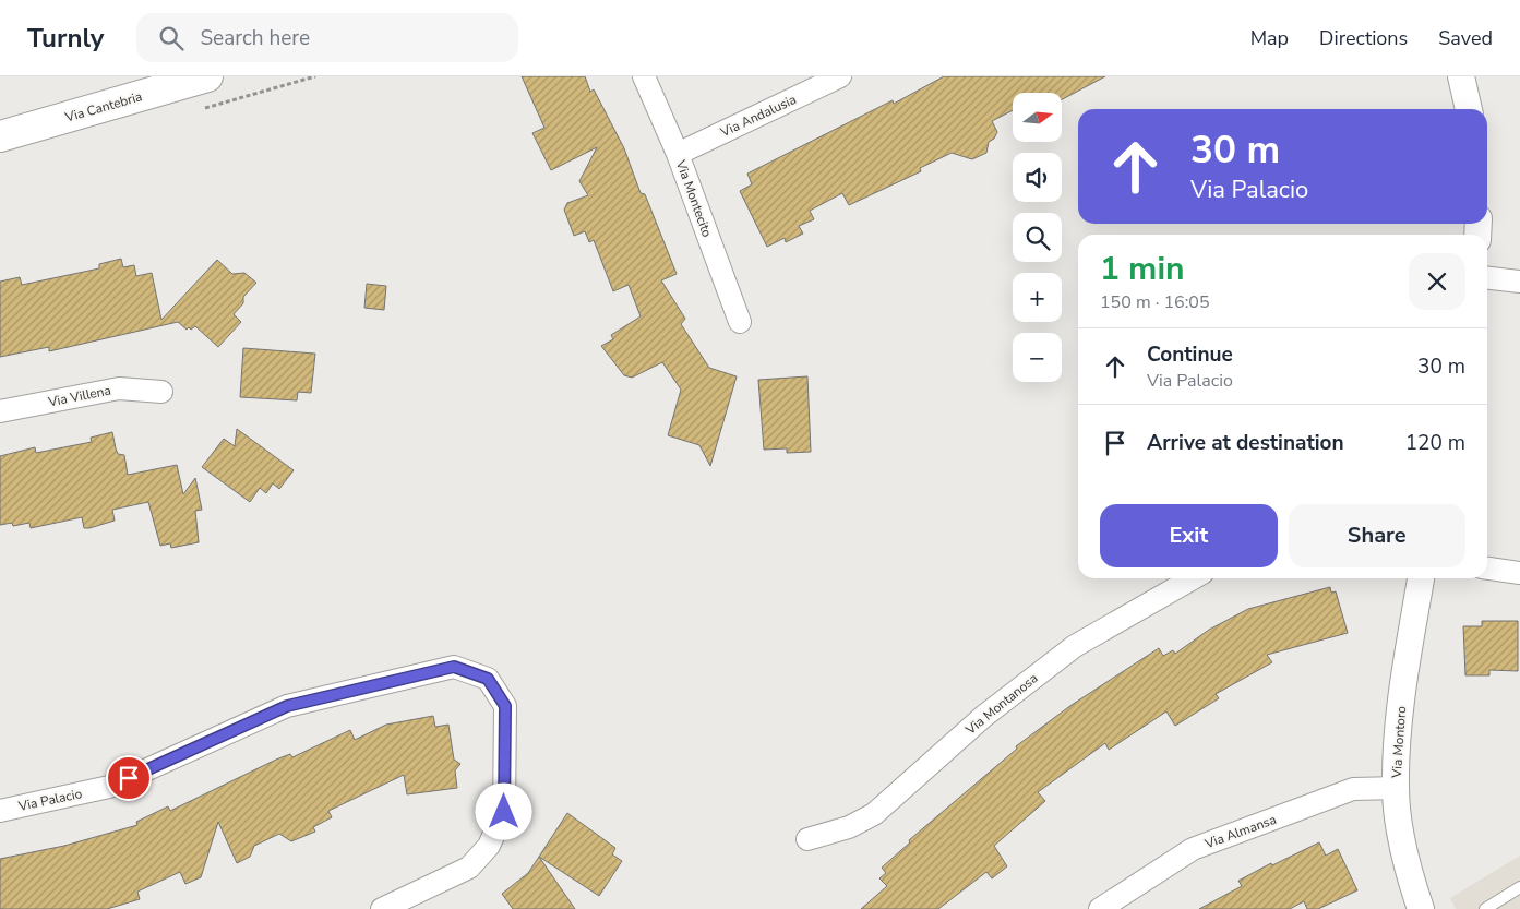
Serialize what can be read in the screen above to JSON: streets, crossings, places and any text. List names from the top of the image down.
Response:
{
  "streets": {
    "main road": ["Via Cantebria"],
    "street": [
      "Via Andalusia",
      "Via Montecito",
      "Via Villena",
      "Via Montanosa",
      "Via Montoro",
      "Via Palacio",
      "Via Almansa"
    ]
  },
  "crossings": [
    ["Via Andalusia", "Via Montecito"],
    ["Via Montoro", "Via Almansa"]
  ],
  "north": "right",
  "page": {
    "header": "Turnly",
    "search": "Search here",
    "nav": ["Map", "Directions", "Saved"],
    "map_buttons": ["+", "−"],
    "turn": ["30 m", "Via Palacio"],
    "heading": ["1 min", "150 m · 16:05"],
    "list": [
      {
        "name": "Continue",
        "note": "Via Palacio",
        "value": "30 m"
      },
      {
        "name": "Arrive at destination",
        "value": "120 m"
      }
    ],
    "buttons": ["Exit", "Share"]
  }
}
